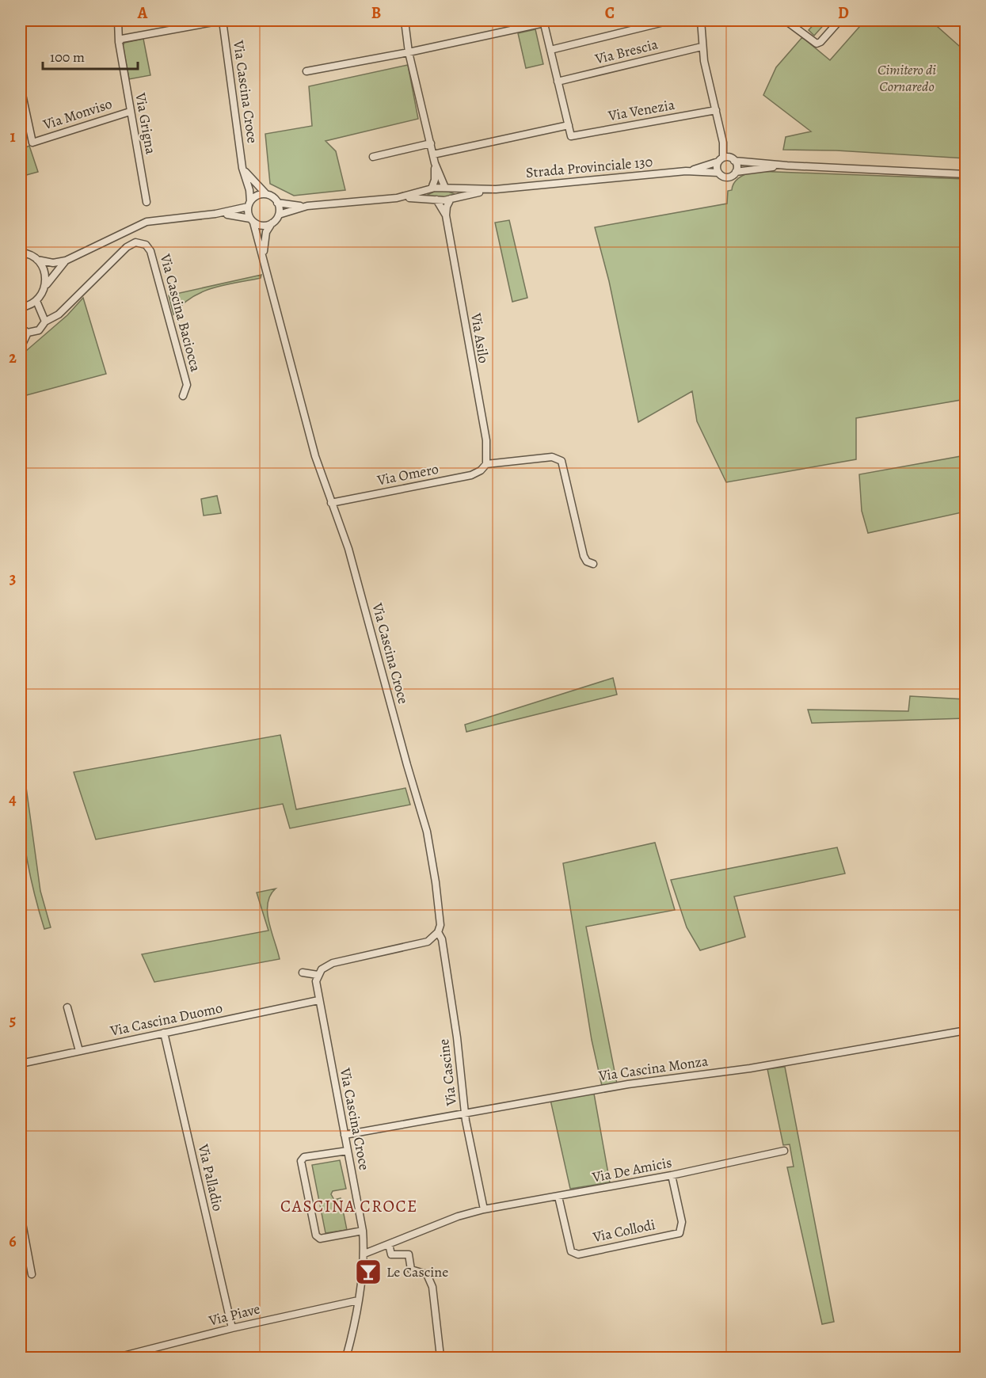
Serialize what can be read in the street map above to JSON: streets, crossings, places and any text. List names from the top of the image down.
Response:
{
  "streets": {
    "street": [
      "Via Brescia",
      "Via Cascina Croce",
      "Via Venezia",
      "Via Monviso",
      "Via Grigna",
      "Strada Provinciale 130",
      "Via Cascina Baciocca",
      "Via Asilo",
      "Via Omero",
      "Via Cascina Duomo",
      "Via Cascina Monza",
      "Via Cascine",
      "Via De Amicis",
      "Via Palladio",
      "Via Collodi",
      "Via Piave"
    ]
  },
  "crossings": [
    ["Via Cascina Croce", "Strada Provinciale 130"],
    ["Via Cascina Croce", "Via Omero"],
    ["Via Cascina Croce", "Via Cascina Duomo"],
    ["Via Cascina Croce", "Via Cascina Monza"],
    ["Via Cascina Croce", "Via Cascine"],
    ["Via Cascina Croce", "Via De Amicis"],
    ["Via Cascina Croce", "Via Piave"],
    ["Via Monviso", "Via Grigna"],
    ["Strada Provinciale 130", "Via Asilo"],
    ["Via Asilo", "Via Omero"],
    ["Via Cascina Duomo", "Via Palladio"],
    ["Via Cascina Monza", "Via Cascine"],
    ["Via Cascine", "Via De Amicis"],
    ["Via De Amicis", "Via Collodi"],
    ["Via Palladio", "Via Piave"]
  ],
  "districts": ["CASCINA CROCE"],
  "parks": ["Cimitero di Cornaredo"],
  "places": {
    "bar": ["Le Cascine"]
  },
  "scale_bar": "100 m",
  "grid": {
    "columns": [
      "A",
      "B",
      "C",
      "D"
    ],
    "rows": [
      "1",
      "2",
      "3",
      "4",
      "5",
      "6"
    ]
  }
}
